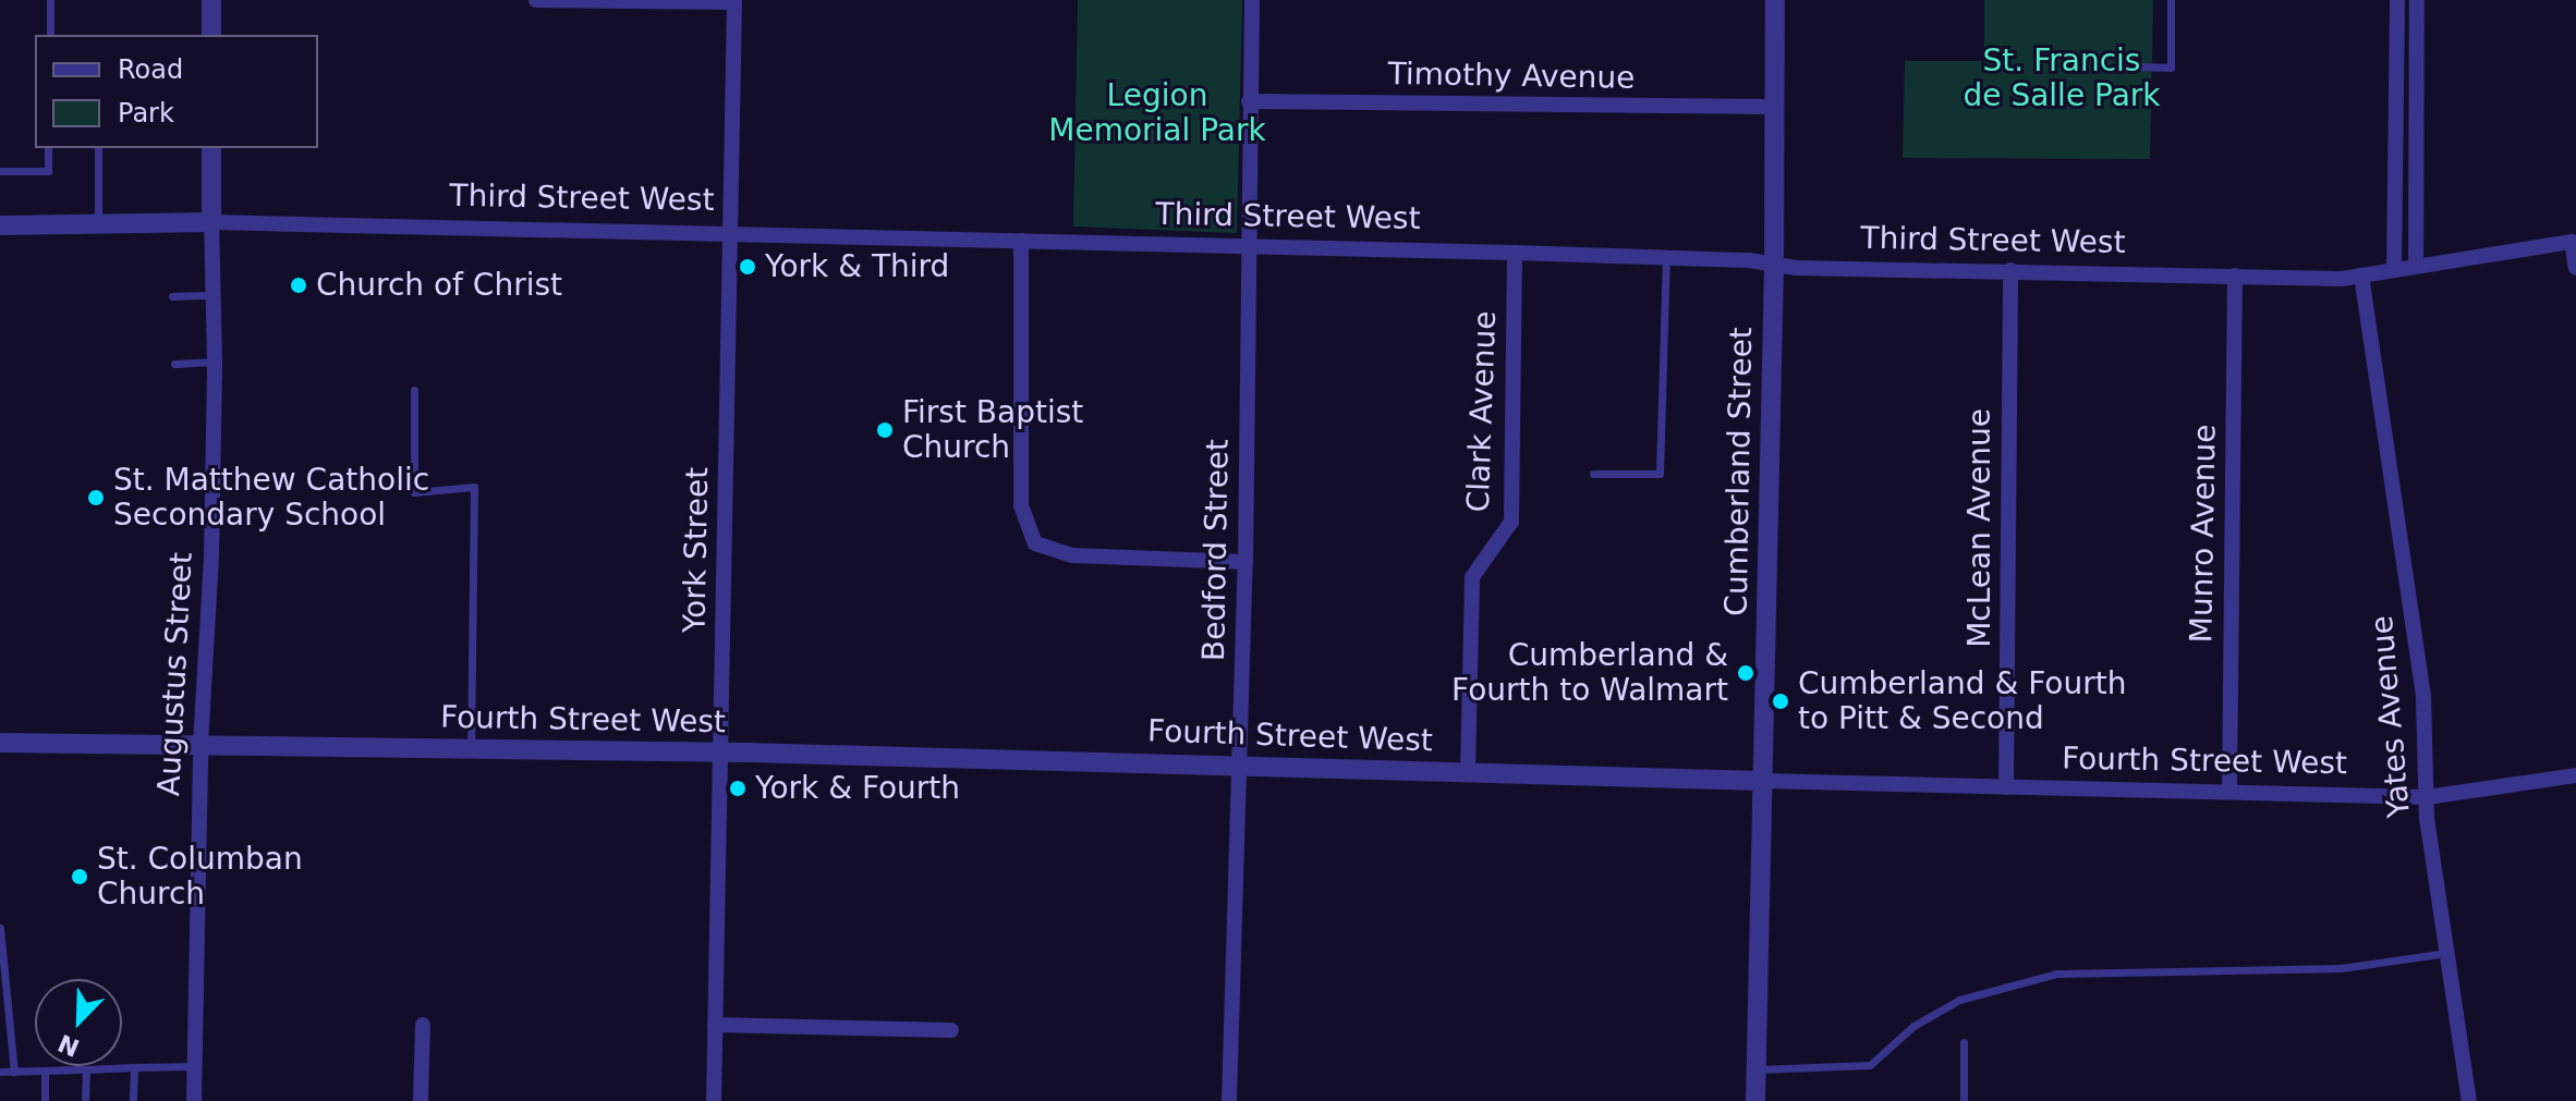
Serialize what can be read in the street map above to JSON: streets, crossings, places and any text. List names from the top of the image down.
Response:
{
  "streets": {
    "street": [
      "Timothy Avenue",
      "Third Street West",
      "Clark Avenue",
      "Cumberland Street",
      "McLean Avenue",
      "Munro Avenue",
      "York Street",
      "Bedford Street",
      "Augustus Street",
      "Yates Avenue",
      "Fourth Street West"
    ]
  },
  "crossings": [
    ["Timothy Avenue", "Cumberland Street"],
    ["Timothy Avenue", "Bedford Street"],
    ["Third Street West", "Clark Avenue"],
    ["Third Street West", "Cumberland Street"],
    ["Third Street West", "McLean Avenue"],
    ["Third Street West", "Munro Avenue"],
    ["Third Street West", "York Street"],
    ["Third Street West", "Bedford Street"],
    ["Third Street West", "Augustus Street"],
    ["Third Street West", "Yates Avenue"],
    ["Clark Avenue", "Fourth Street West"],
    ["Cumberland Street", "Fourth Street West"],
    ["McLean Avenue", "Fourth Street West"],
    ["Munro Avenue", "Fourth Street West"],
    ["York Street", "Fourth Street West"],
    ["Bedford Street", "Fourth Street West"],
    ["Augustus Street", "Fourth Street West"],
    ["Yates Avenue", "Fourth Street West"]
  ],
  "parks": ["St. Francis de Salle Park", "Legion Memorial Park"],
  "places": [
    "York & Third",
    "Church of Christ",
    "First Baptist Church",
    "St. Matthew Catholic Secondary School",
    "Cumberland & Fourth to Walmart",
    "Cumberland & Fourth to Pitt & Second",
    "York & Fourth",
    "St. Columban Church"
  ],
  "legend": ["Road", "Park"],
  "north": "bottom left"
}
